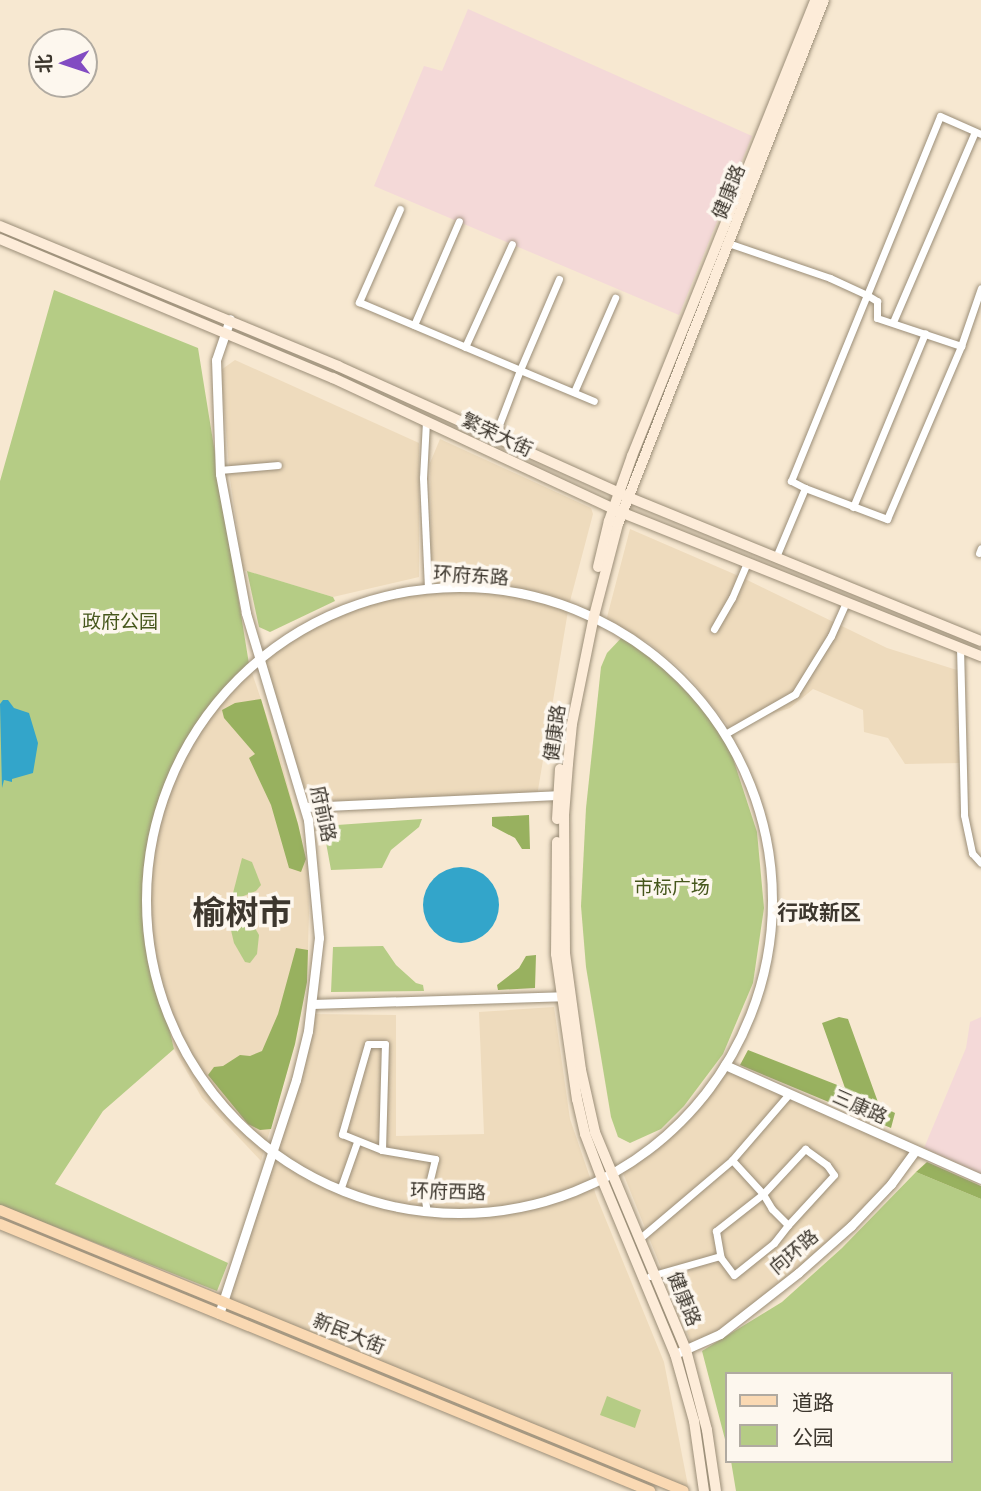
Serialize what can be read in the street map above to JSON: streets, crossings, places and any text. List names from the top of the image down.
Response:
{
  "streets": {
    "main road": ["健康路", "繁荣大街", "新民大街"],
    "street": [
      "环府东路",
      "府前路",
      "三康路",
      "环府西路",
      "向环路"
    ]
  },
  "crossings": [
    ["健康路", "繁荣大街"],
    ["健康路", "环府东路"],
    ["健康路", "环府西路"],
    ["健康路", "向环路"],
    ["繁荣大街", "府前路"],
    ["环府东路", "府前路"],
    ["环府东路", "环府西路"],
    ["府前路", "环府西路"],
    ["府前路", "新民大街"],
    ["三康路", "环府西路"],
    ["三康路", "向环路"]
  ],
  "districts": ["榆树市", "行政新区"],
  "parks": ["政府公园", "市标广场"],
  "legend": ["道路", "公园"],
  "north": "left"
}
